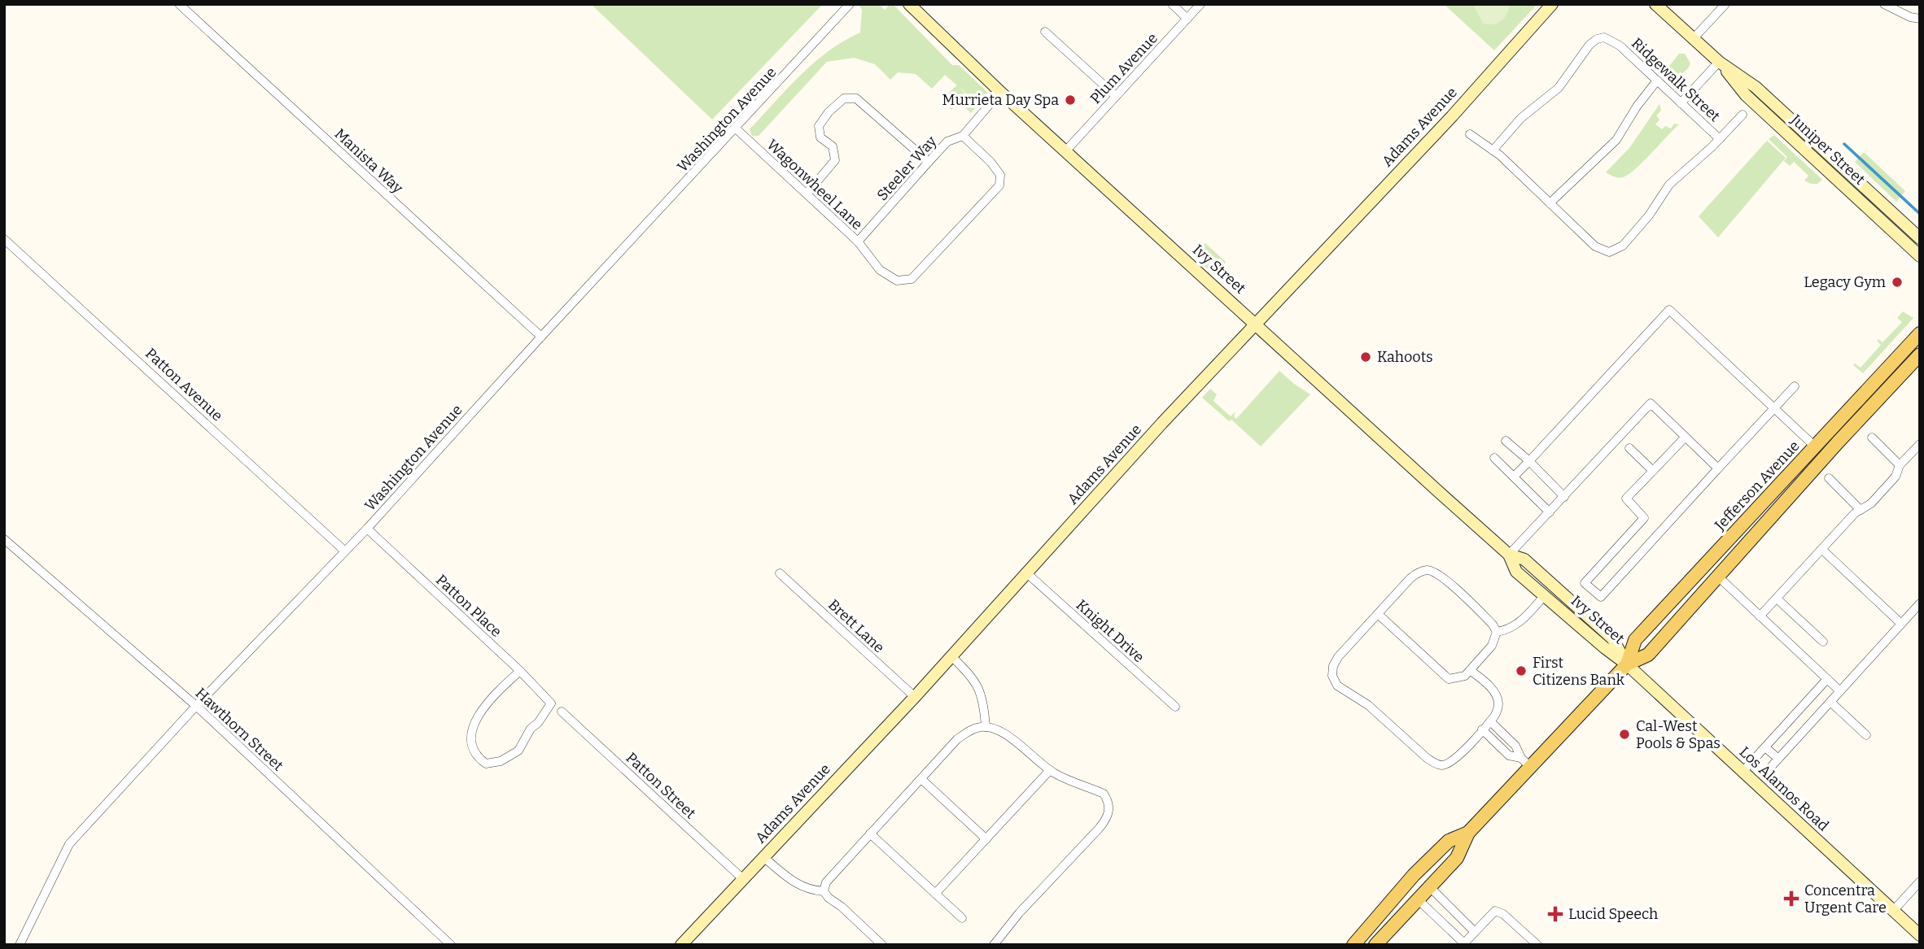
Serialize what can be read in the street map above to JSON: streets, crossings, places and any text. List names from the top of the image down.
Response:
{
  "streets": {
    "main road": ["Jefferson Avenue"],
    "street": [
      "Plum Avenue",
      "Ridgewalk Street",
      "Washington Avenue",
      "Adams Avenue",
      "Juniper Street",
      "Manista Way",
      "Steeler Way",
      "Wagonwheel Lane",
      "Ivy Street",
      "Patton Avenue",
      "Patton Place",
      "Brett Lane",
      "Knight Drive",
      "Hawthorn Street",
      "Patton Street",
      "Los Alamos Road"
    ]
  },
  "crossings": [
    ["Plum Avenue", "Ivy Street"],
    ["Washington Avenue", "Manista Way"],
    ["Washington Avenue", "Wagonwheel Lane"],
    ["Washington Avenue", "Patton Avenue"],
    ["Washington Avenue", "Patton Place"],
    ["Washington Avenue", "Hawthorn Street"],
    ["Adams Avenue", "Ivy Street"],
    ["Adams Avenue", "Brett Lane"],
    ["Adams Avenue", "Knight Drive"],
    ["Adams Avenue", "Patton Street"],
    ["Steeler Way", "Wagonwheel Lane"],
    ["Steeler Way", "Ivy Street"],
    ["Ivy Street", "Jefferson Avenue"],
    ["Ivy Street", "Los Alamos Road"],
    ["Jefferson Avenue", "Los Alamos Road"]
  ],
  "places": {
    "other": [
      "Murrieta Day Spa",
      "Legacy Gym",
      "Kahoots",
      "First Citizens Bank",
      "Cal-West Pools & Spas"
    ],
    "health": ["Concentra Urgent Care", "Lucid Speech"]
  }
}
